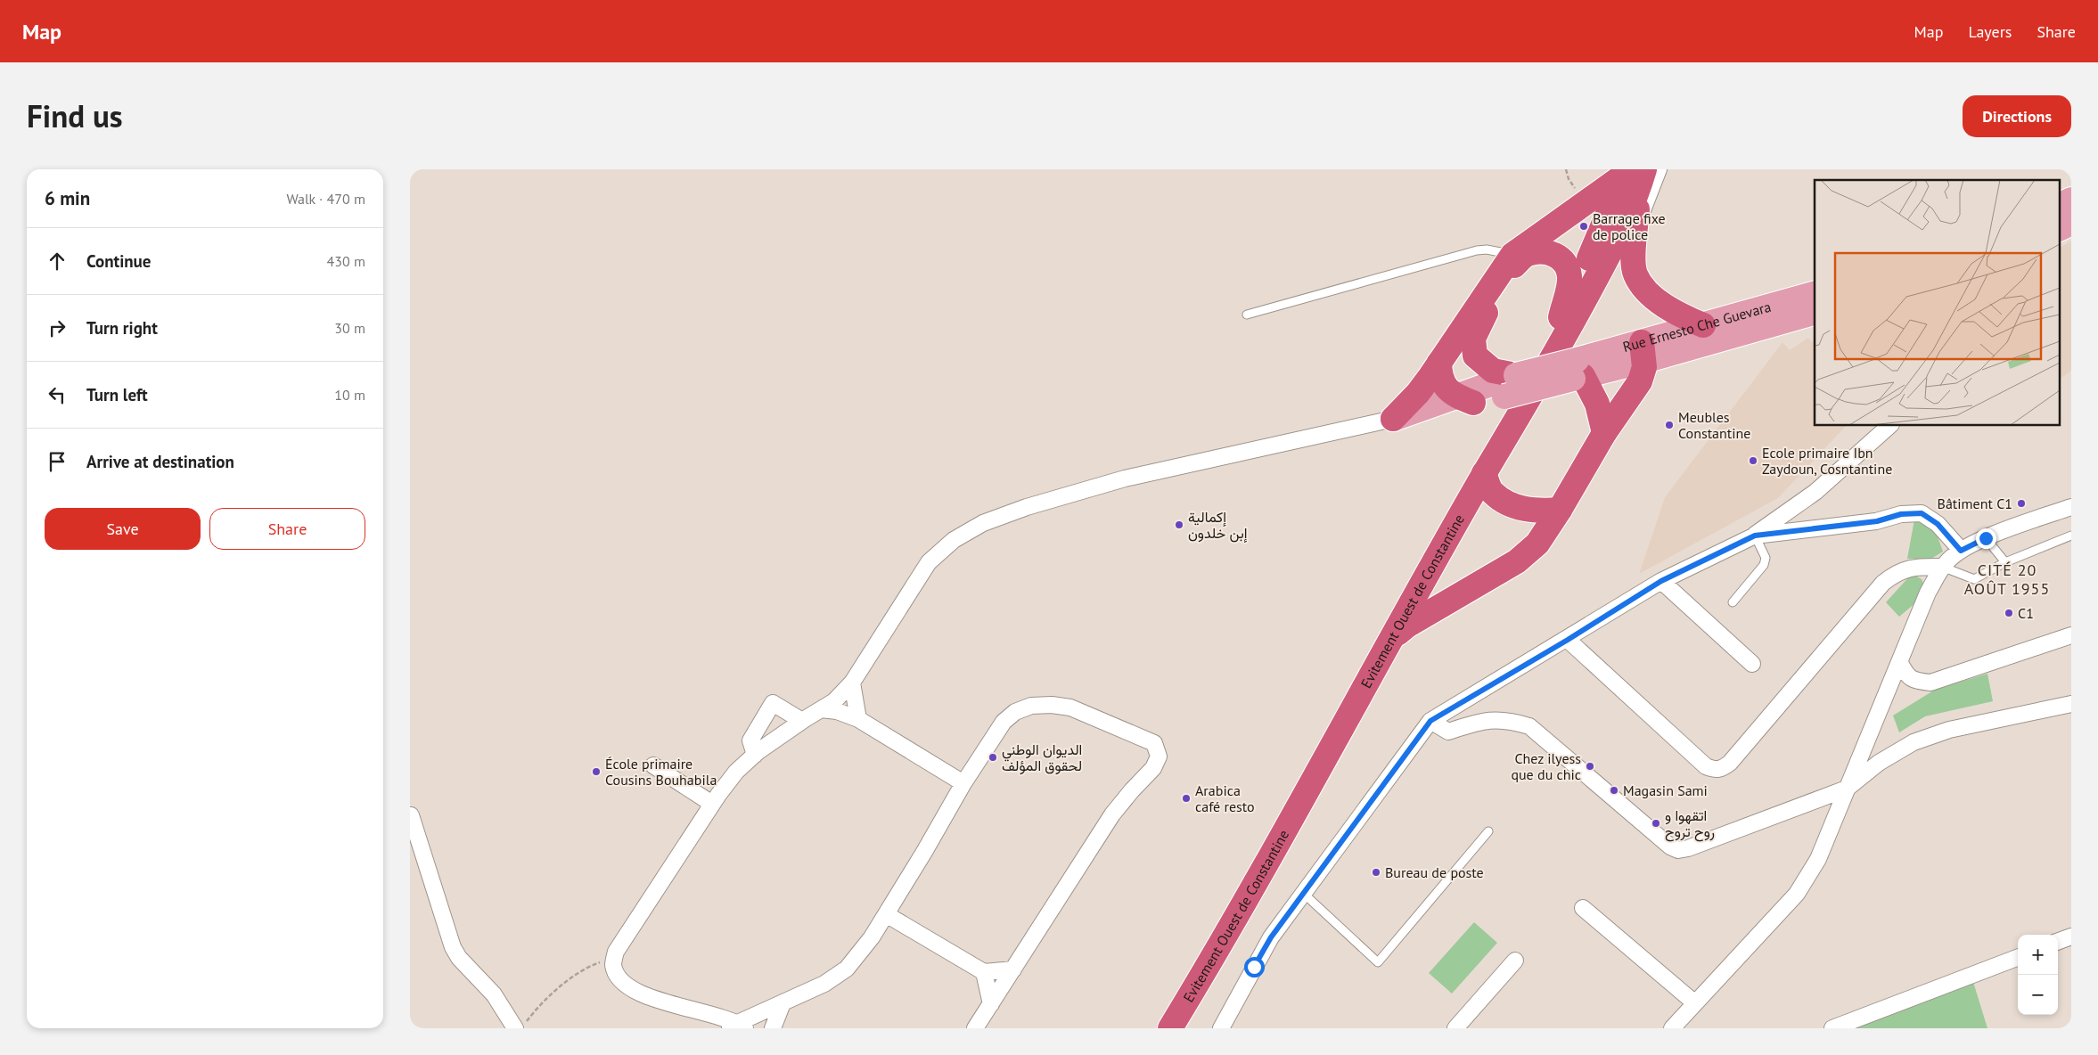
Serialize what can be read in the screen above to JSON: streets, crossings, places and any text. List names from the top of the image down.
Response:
{
  "streets": {
    "highway": ["Evitement Ouest de Constantine"],
    "main road": ["Rue Ernesto Che Guevara"]
  },
  "districts": ["CITÉ 20 AOÛT 1955"],
  "places": [
    "Barrage fixe de police",
    "Meubles Constantine",
    "Ecole primaire Ibn Zaydoun, Cosntantine",
    "Bâtiment C1",
    "إكمالية إبن خلدون",
    "C1",
    "الديوان الوطني لحقوق المؤلف",
    "Chez ilyess que du chic",
    "École primaire Cousins Bouhabila",
    "Magasin Sami",
    "Arabica café resto",
    "اتقهوا و روح تروح",
    "Bureau de poste"
  ],
  "page": {
    "header": "Map",
    "nav": ["Map", "Layers", "Share"],
    "title": "Find us",
    "buttons": [
      "Directions",
      ["Save", "Share"]
    ],
    "heading": ["6 min", "Walk · 470 m"],
    "list": [
      ["Continue", "430 m"],
      ["Turn right", "30 m"],
      ["Turn left", "10 m"],
      "Arrive at destination"
    ],
    "map_buttons": ["+", "−"]
  }
}
